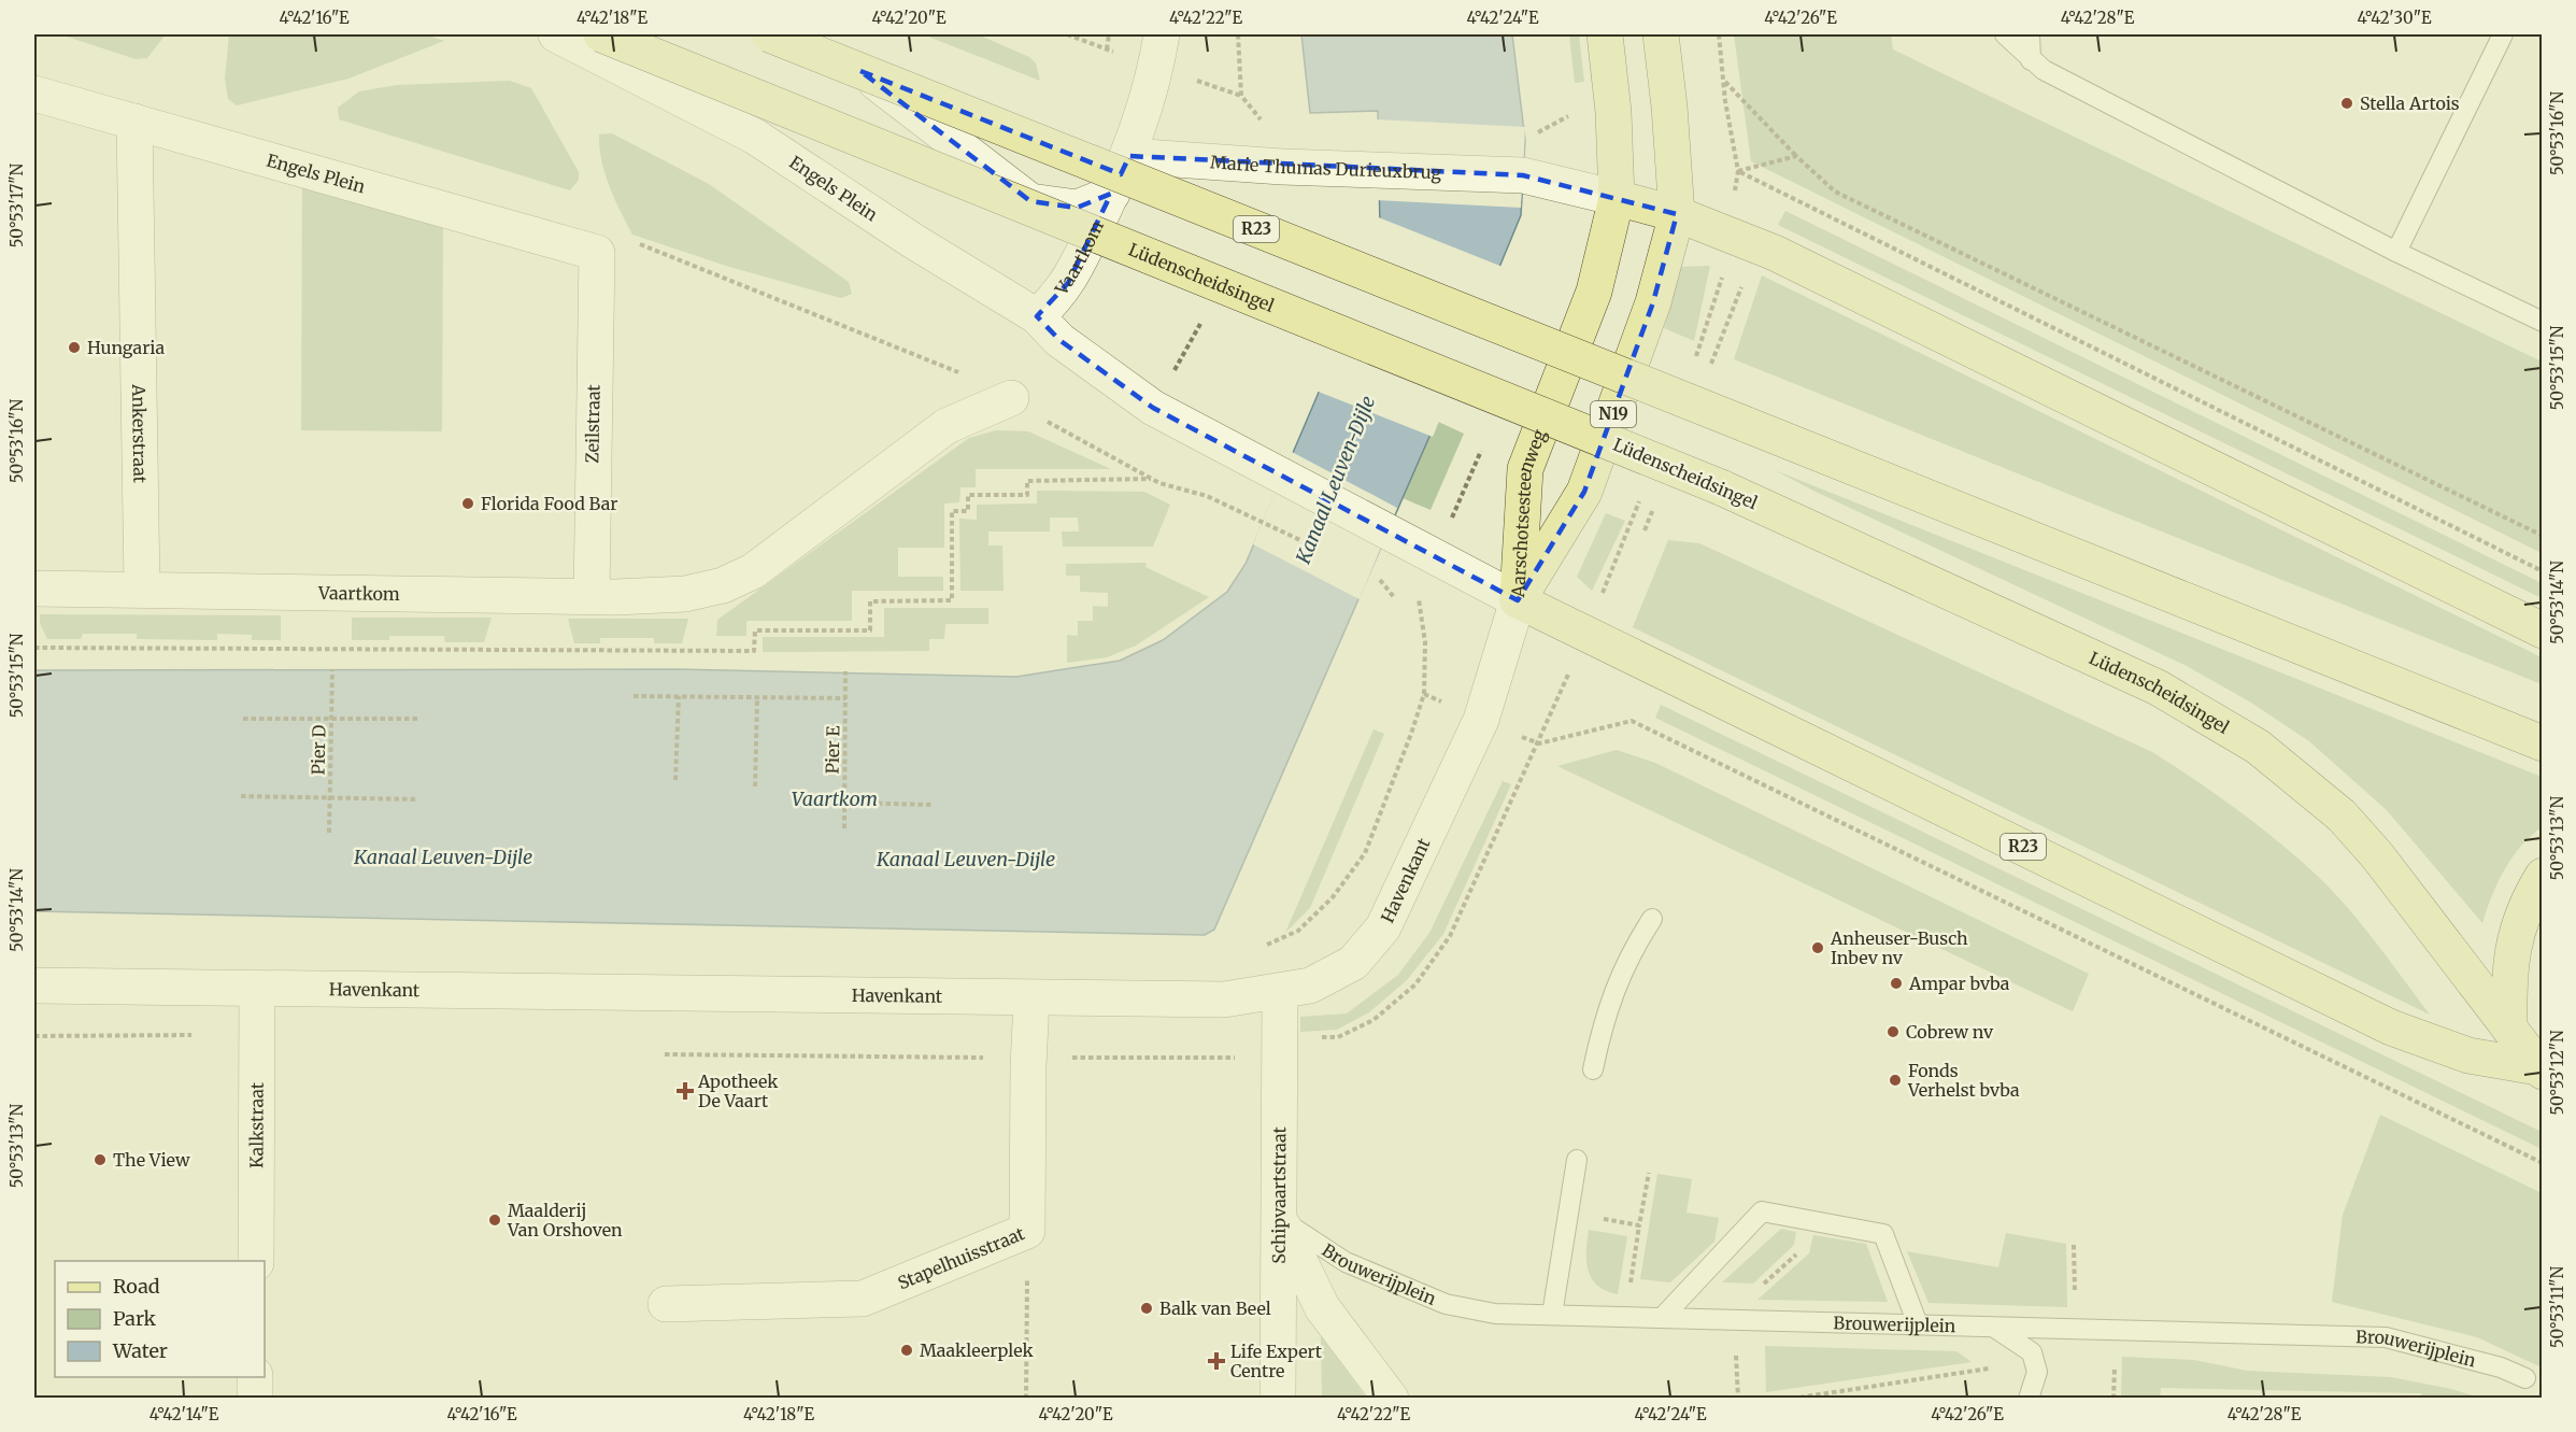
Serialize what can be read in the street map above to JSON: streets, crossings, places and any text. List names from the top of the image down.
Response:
{
  "streets": {
    "main road": [
      "R23",
      "Lüdenscheidsingel",
      "N19",
      "Aarschotsesteenweg"
    ],
    "street": [
      "Marie Thumas Durieuxbrug",
      "Engels Plein",
      "Vaartkom",
      "Zeilstraat",
      "Ankerstraat",
      "Havenkant",
      "Kalkstraat",
      "Schipvaartstraat",
      "Stapelhuisstraat"
    ],
    "lane": ["Brouwerijplein"],
    "path": ["Pier D", "Pier E"]
  },
  "crossings": [
    ["Marie Thumas Durieuxbrug", "Vaartkom"],
    ["Marie Thumas Durieuxbrug", "Aarschotsesteenweg"],
    ["Engels Plein", "Vaartkom"],
    ["Engels Plein", "Zeilstraat"],
    ["Engels Plein", "Ankerstraat"],
    ["R23", "Lüdenscheidsingel"],
    ["R23", "Aarschotsesteenweg"],
    ["R23", "Havenkant"],
    ["Vaartkom", "Zeilstraat"],
    ["Vaartkom", "Ankerstraat"],
    ["Aarschotsesteenweg", "Havenkant"],
    ["Havenkant", "Kalkstraat"],
    ["Havenkant", "Schipvaartstraat"],
    ["Havenkant", "Stapelhuisstraat"],
    ["Schipvaartstraat", "Brouwerijplein"]
  ],
  "water": ["Kanaal Leuven-Dijle", "Vaartkom"],
  "places": {
    "other": [
      "Stella Artois",
      "Hungaria",
      "Florida Food Bar",
      "Anheuser-Busch Inbev nv",
      "Ampar bvba",
      "Cobrew nv",
      "Fonds Verhelst bvba",
      "The View",
      "Maalderij Van Orshoven",
      "Balk van Beel",
      "Maakleerplek"
    ],
    "health": ["Apotheek De Vaart", "Life Expert Centre"]
  },
  "legend": ["Road", "Park", "Water"],
  "coordinates": [
    "4°42'16\"E",
    "4°42'18\"E",
    "4°42'20\"E",
    "4°42'22\"E",
    "4°42'24\"E",
    "4°42'26\"E",
    "4°42'28\"E",
    "4°42'30\"E",
    "50°53'16\"N",
    "50°53'17\"N",
    "50°53'15\"N",
    "50°53'14\"N",
    "50°53'13\"N",
    "50°53'12\"N",
    "50°53'11\"N",
    "4°42'14\"E"
  ]
}
